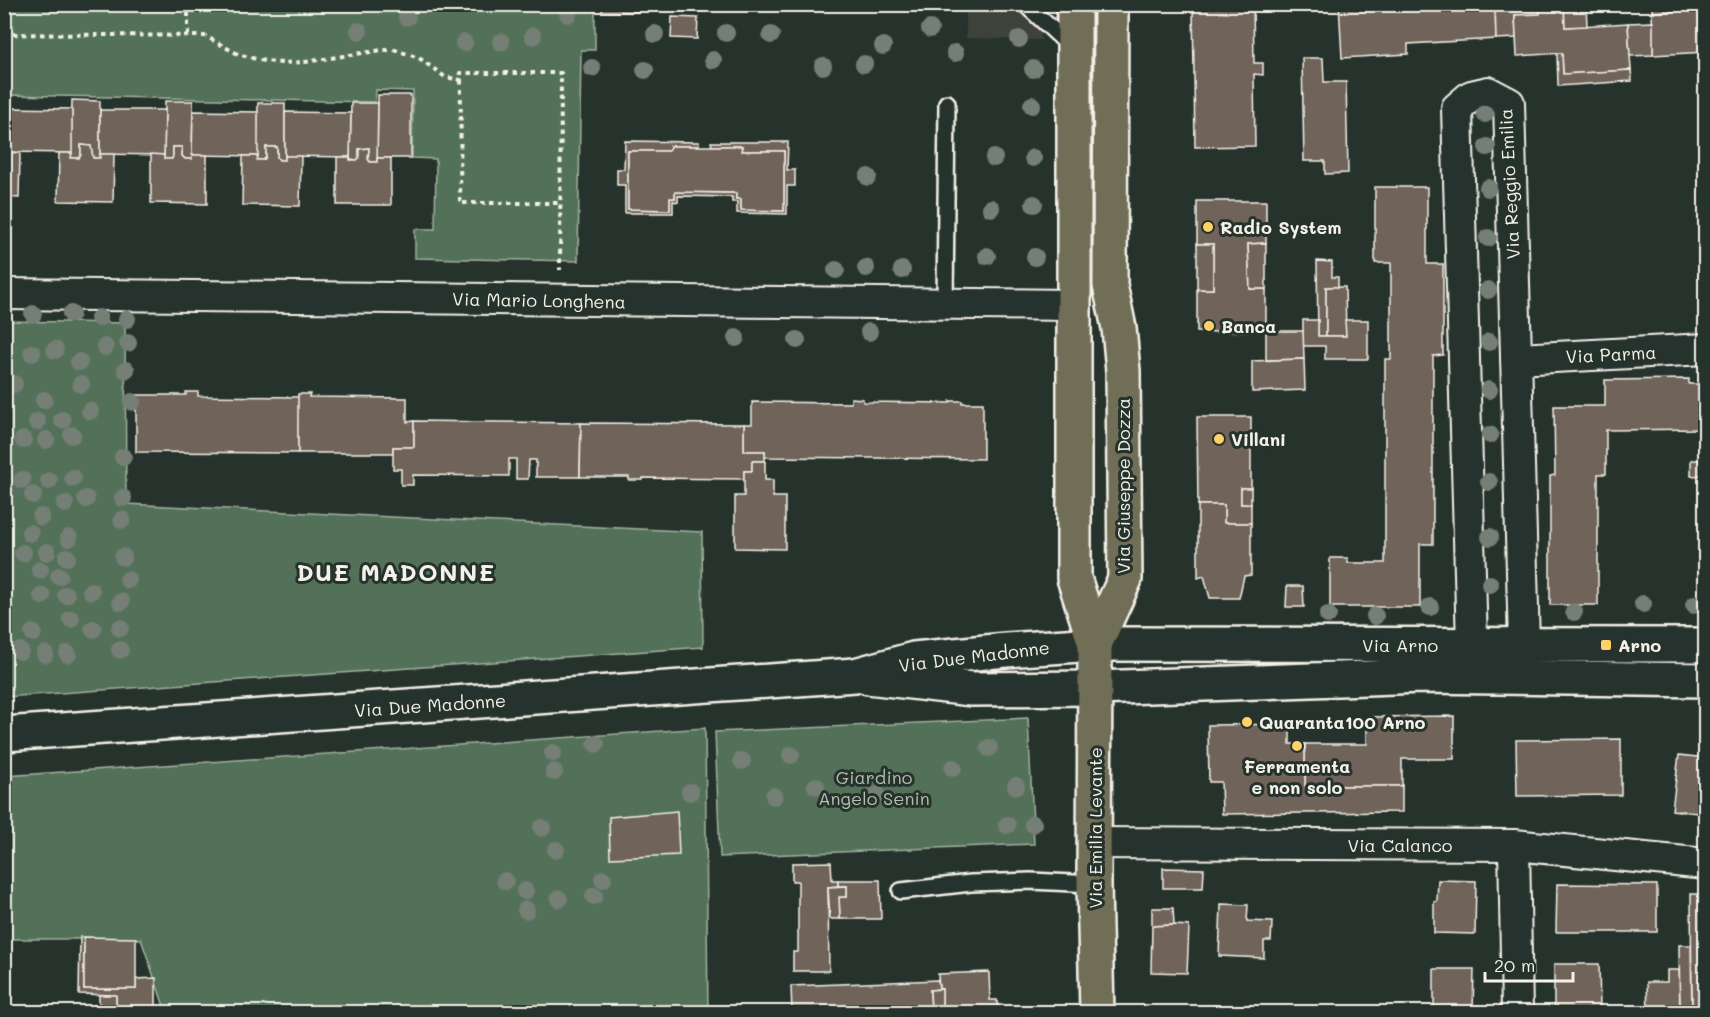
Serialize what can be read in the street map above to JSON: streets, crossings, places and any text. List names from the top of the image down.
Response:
{
  "streets": {
    "main road": [
      "Via Giuseppe Dozza",
      "Via Arno",
      "Via Due Madonne",
      "Via Emilia Levante"
    ],
    "street": [
      "Via Reggio Emilia",
      "Via Mario Longhena",
      "Via Parma",
      "Via Calanco"
    ]
  },
  "crossings": [
    ["Via Reggio Emilia", "Via Parma"],
    ["Via Reggio Emilia", "Via Arno"],
    ["Via Mario Longhena", "Via Giuseppe Dozza"],
    ["Via Giuseppe Dozza", "Via Arno"],
    ["Via Giuseppe Dozza", "Via Due Madonne"],
    ["Via Giuseppe Dozza", "Via Emilia Levante"],
    ["Via Arno", "Via Due Madonne"],
    ["Via Arno", "Via Emilia Levante"],
    ["Via Due Madonne", "Via Emilia Levante"],
    ["Via Emilia Levante", "Via Calanco"]
  ],
  "districts": ["DUE MADONNE"],
  "parks": ["Giardino Angelo Senin"],
  "places": {
    "other": [
      "Radio System",
      "Banca",
      "Villani",
      "Quaranta100 Arno",
      "Ferramenta e non solo"
    ],
    "transit": ["Arno"]
  },
  "scale_bar": "20 m"
}
